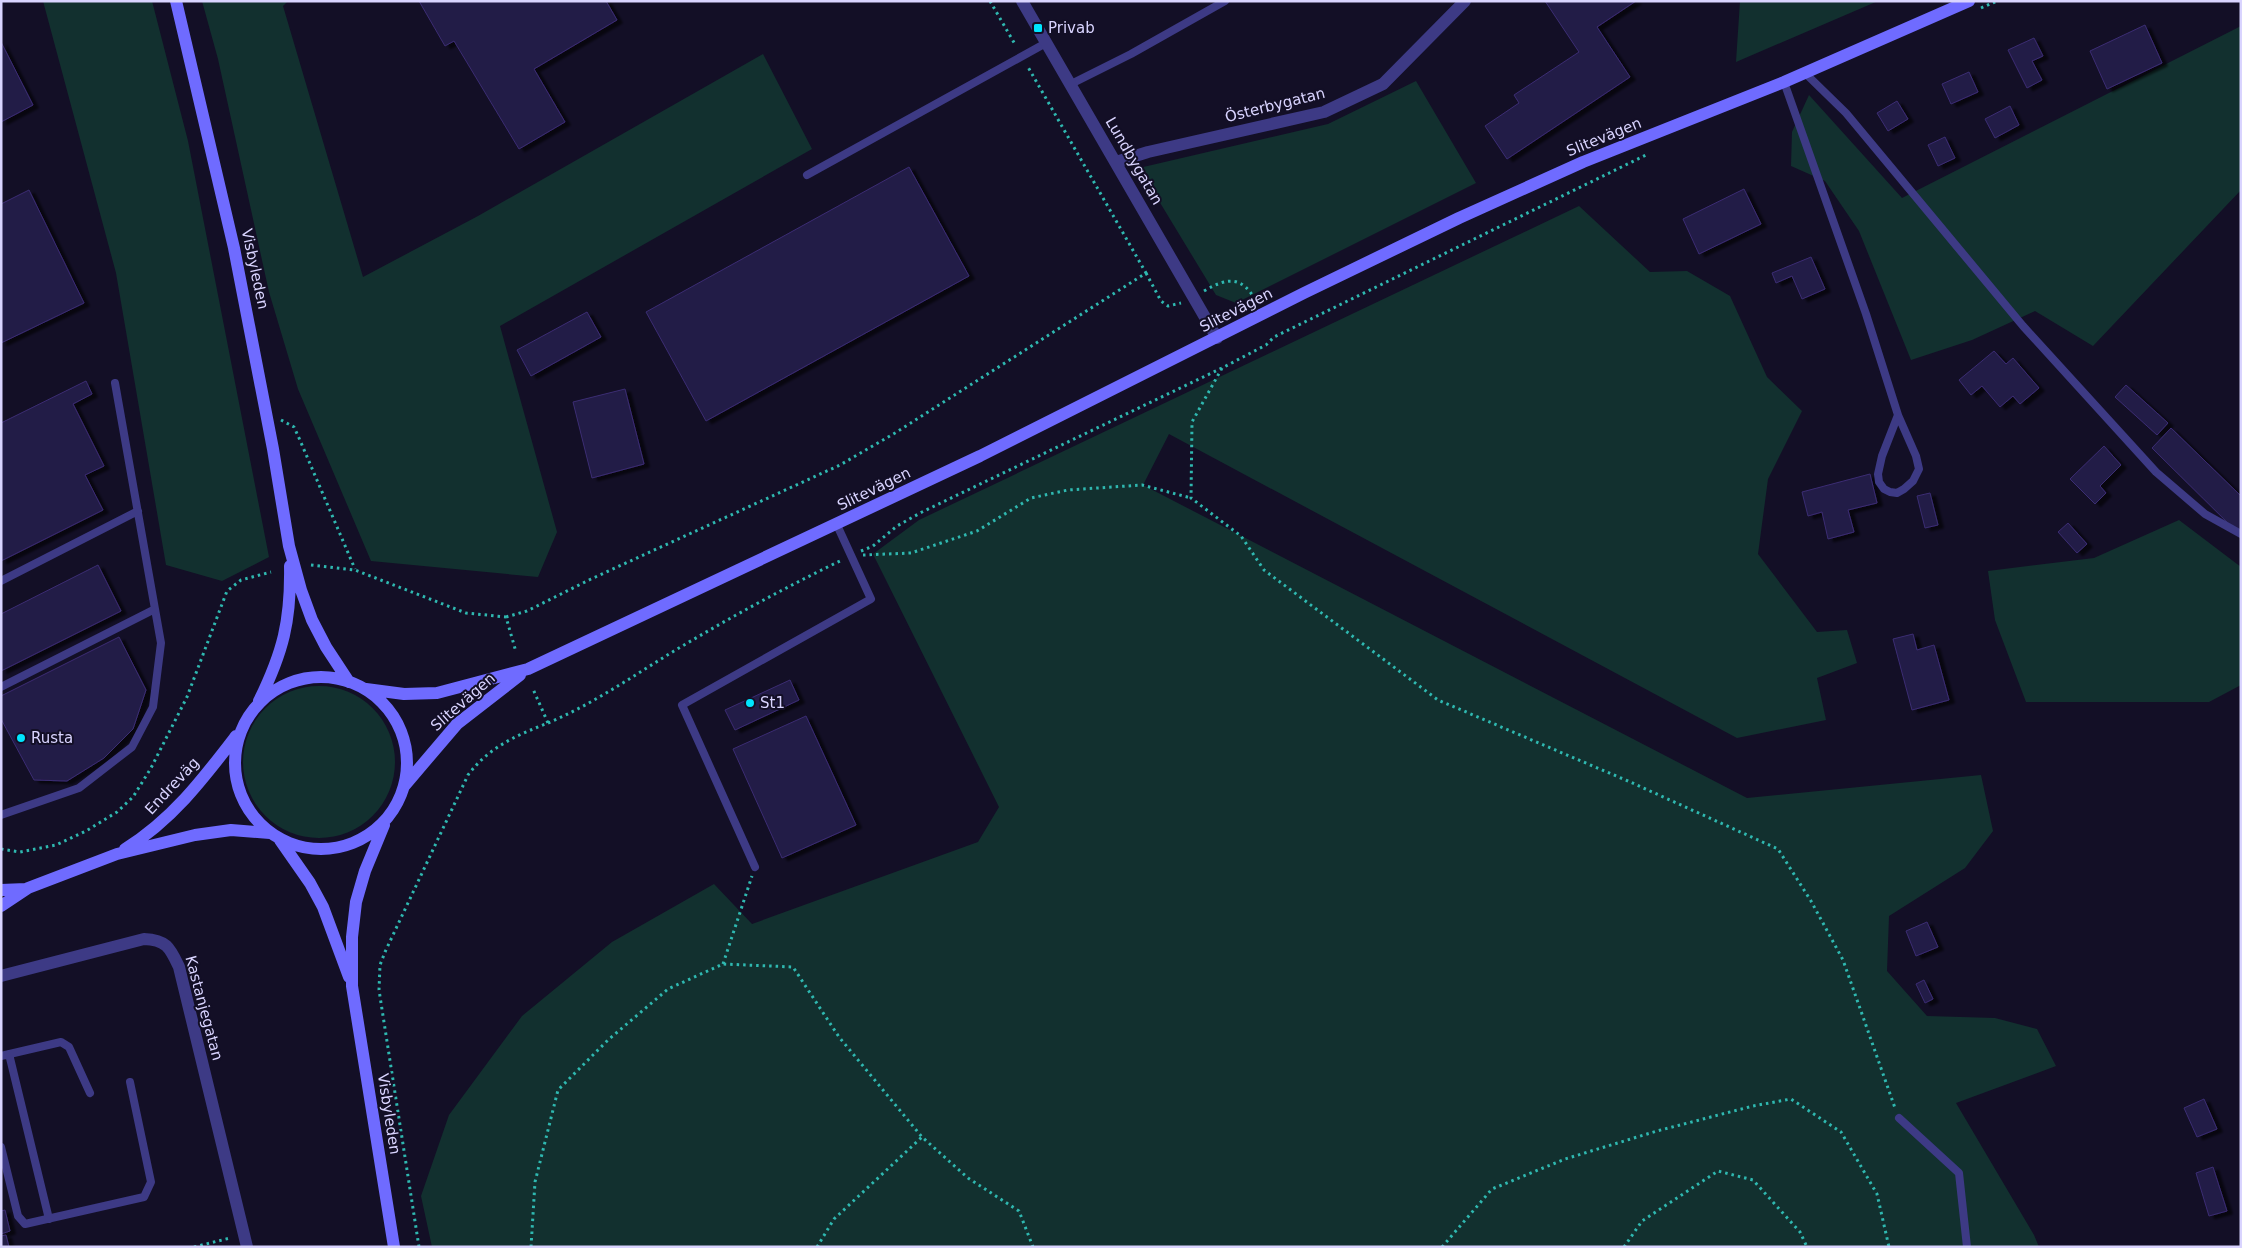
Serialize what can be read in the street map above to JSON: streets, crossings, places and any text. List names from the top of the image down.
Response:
{
  "streets": {
    "main road": ["Slitevägen", "Visbyleden", "Endreväg"],
    "street": ["Österbygatan", "Lundbygatan", "Kastanjegatan"]
  },
  "crossings": [
    ["Österbygatan", "Lundbygatan"],
    ["Slitevägen", "Lundbygatan"],
    ["Slitevägen", "Visbyleden"],
    ["Slitevägen", "Endreväg"],
    ["Visbyleden", "Endreväg"]
  ],
  "places": {
    "transit": ["Privab"],
    "other": ["St1", "Rusta"]
  }
}
